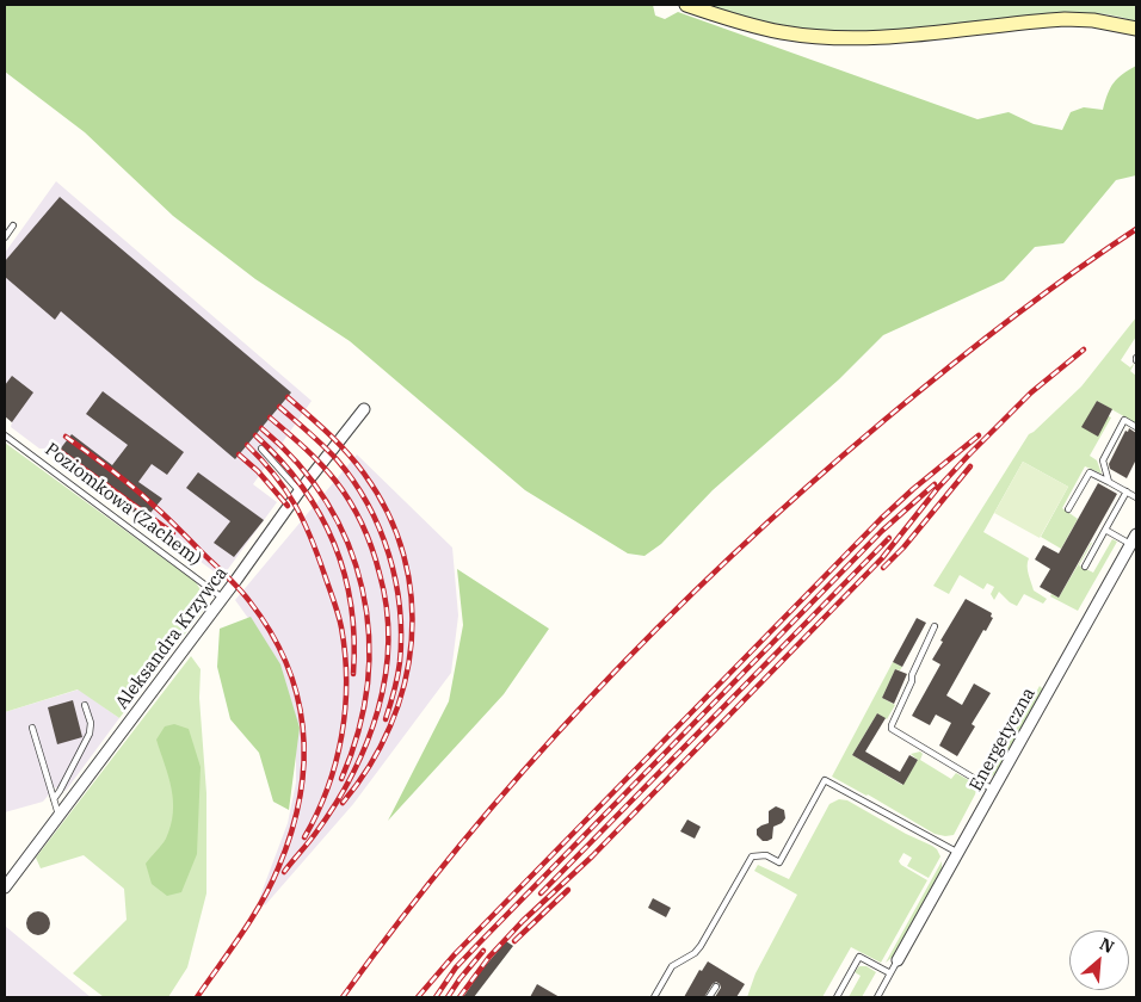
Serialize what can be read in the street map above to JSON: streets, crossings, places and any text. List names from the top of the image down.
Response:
{
  "streets": {
    "street": ["Aleksandra Krzywca", "Energetyczna"],
    "lane": ["Poziomkowa (Zachem)"]
  },
  "crossings": [
    ["Poziomkowa (Zachem)", "Aleksandra Krzywca"]
  ],
  "north": "top right"
}
